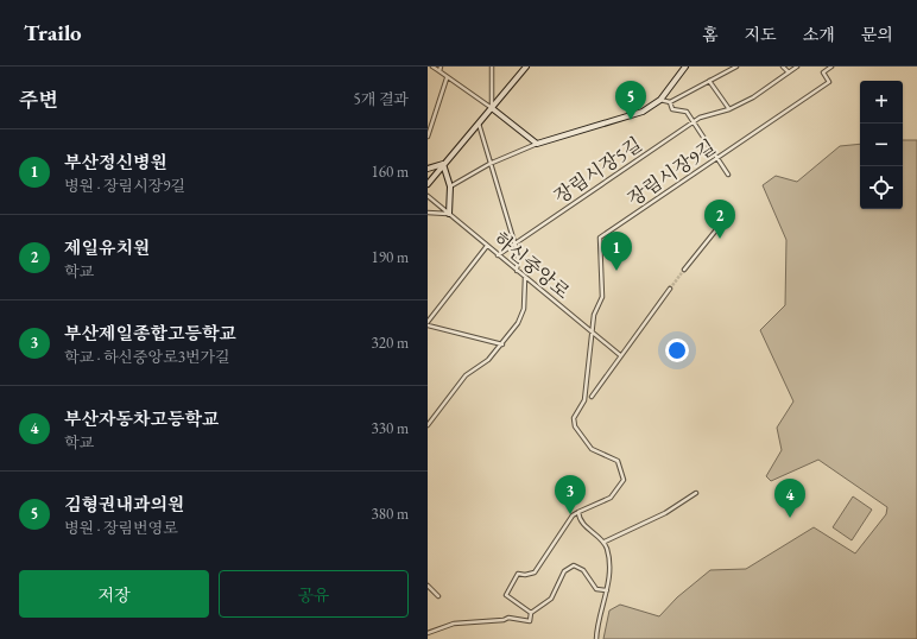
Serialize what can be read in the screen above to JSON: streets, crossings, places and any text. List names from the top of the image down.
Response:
{
  "streets": {
    "street": ["장림시장5길", "장림시장9길", "하신중앙로"]
  },
  "crossings": [
    ["장림시장5길", "하신중앙로"],
    ["장림시장9길", "하신중앙로"]
  ],
  "page": {
    "header": "Trailo",
    "nav": [
      "홈",
      "지도",
      "소개",
      "문의"
    ],
    "heading": ["주변", "5개 결과"],
    "map_buttons": ["+", "−"],
    "pins": [
      "5",
      "2",
      "1",
      "3",
      "4"
    ],
    "list": [
      {
        "mark": "1",
        "name": "부산정신병원",
        "note": "병원 · 장림시장9길",
        "value": "160 m"
      },
      {
        "mark": "2",
        "name": "제일유치원",
        "note": "학교",
        "value": "190 m"
      },
      {
        "mark": "3",
        "name": "부산제일종합고등학교",
        "note": "학교 · 하신중앙로3번가길",
        "value": "320 m"
      },
      {
        "mark": "4",
        "name": "부산자동차고등학교",
        "note": "학교",
        "value": "330 m"
      },
      {
        "mark": "5",
        "name": "김형권내과의원",
        "note": "병원 · 장림번영로",
        "value": "380 m"
      }
    ],
    "buttons": ["저장", "공유"]
  }
}
